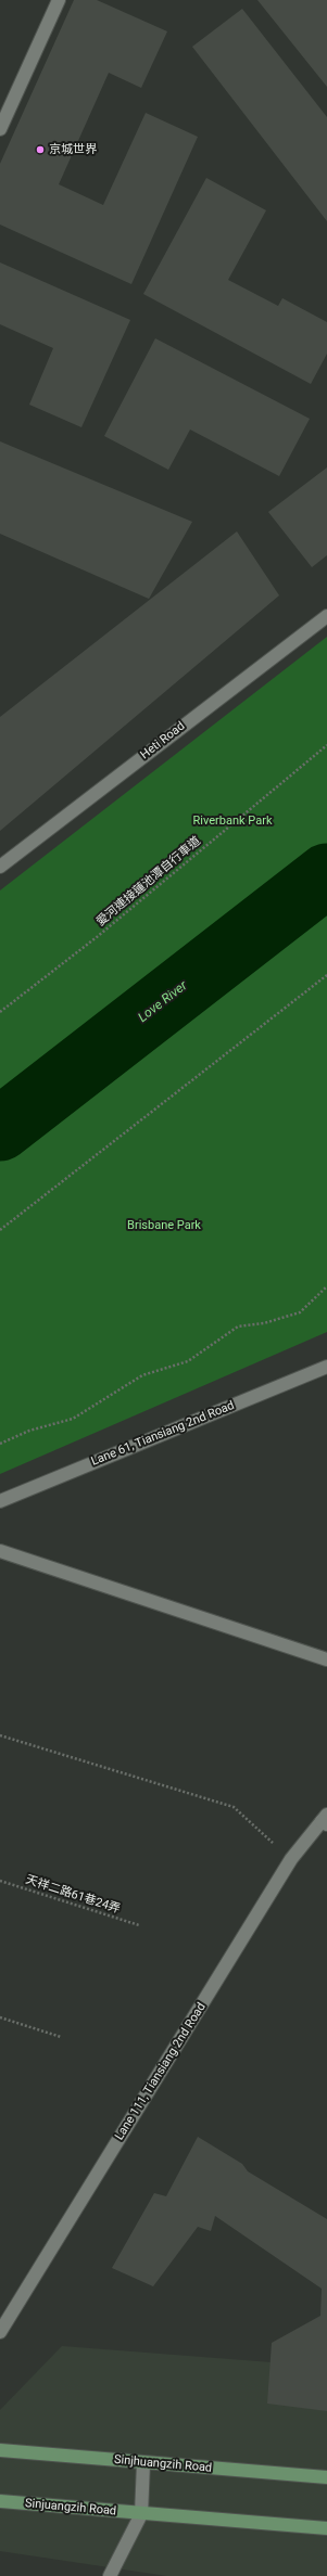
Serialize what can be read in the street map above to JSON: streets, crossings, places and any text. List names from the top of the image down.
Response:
{
  "streets": {
    "street": [
      "Heti Road",
      "Lane 61, Tiansiang 2nd Road",
      "Lane 111, Tiansiang 2nd Road",
      "Sinjhuangzih Road",
      "Sinjuangzih Road"
    ],
    "path": ["愛河連接蓮池潭自行車道", "天祥二路61巷24弄"]
  },
  "water": ["Love River"],
  "parks": ["Riverbank Park", "Brisbane Park"],
  "places": ["京城世界"]
}
